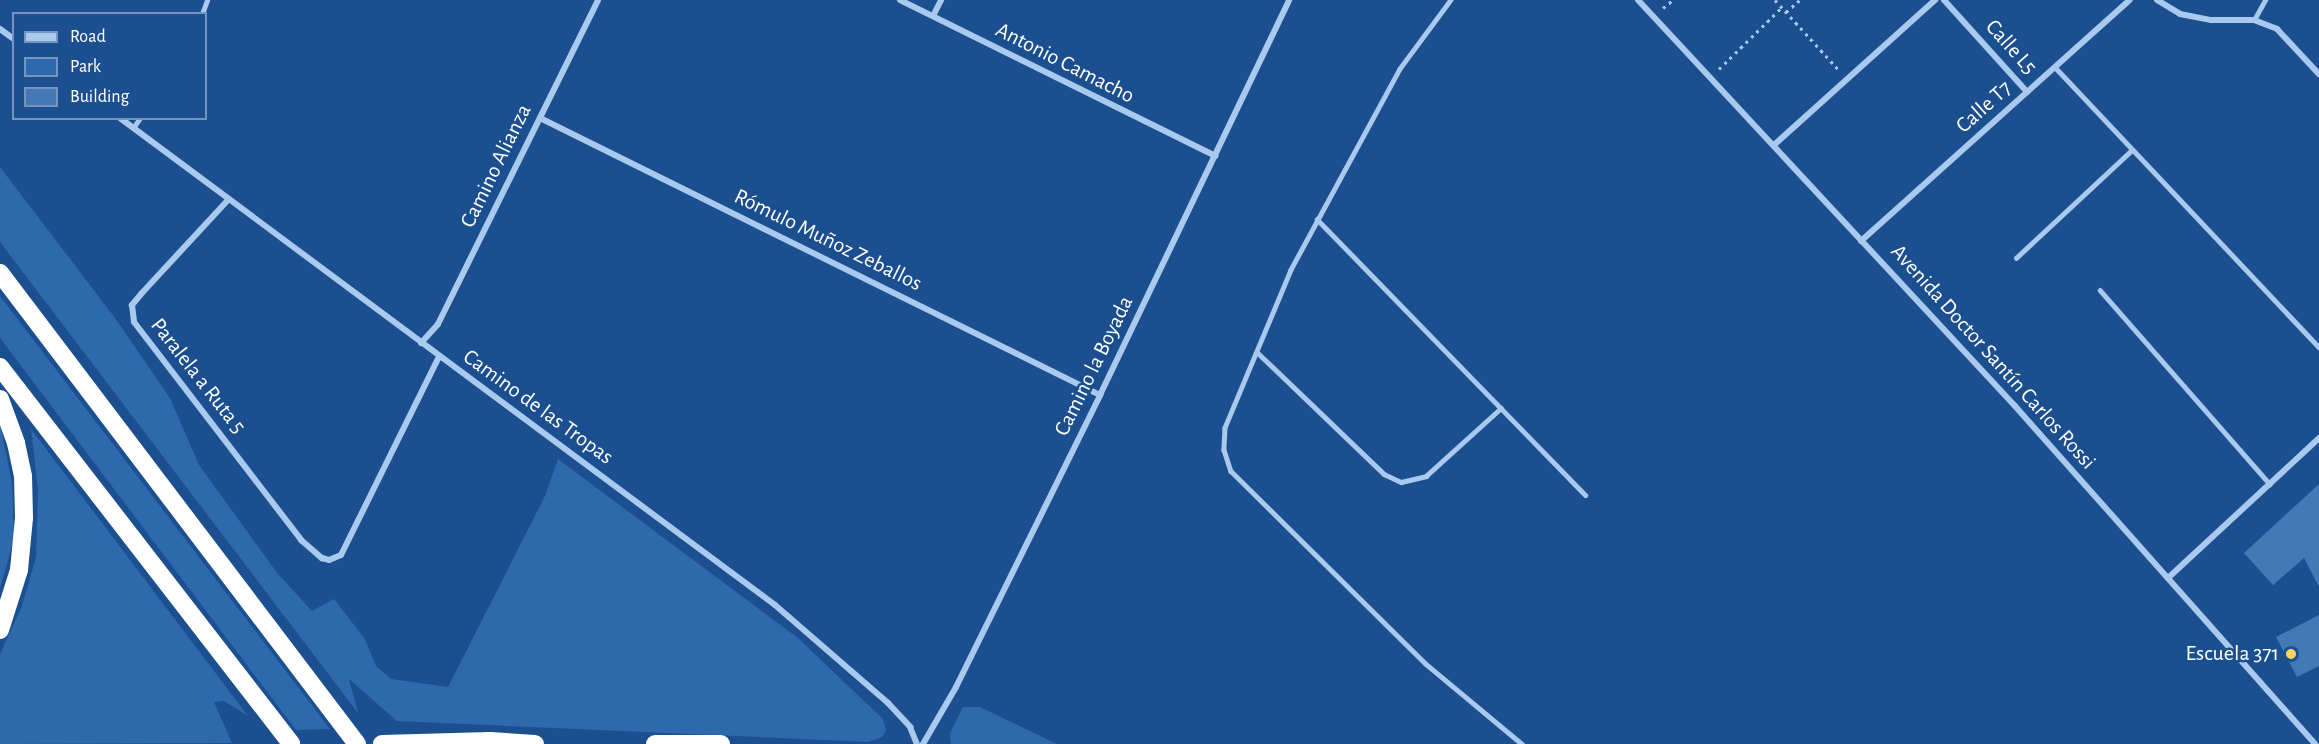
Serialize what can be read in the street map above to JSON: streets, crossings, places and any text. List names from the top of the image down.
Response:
{
  "streets": {
    "street": [
      "Calle L5",
      "Antonio Camacho",
      "Calle T7",
      "Camino Alianza",
      "Rómulo Muñoz Zeballos",
      "Avenida Doctor Santín Carlos Rossi",
      "Camino la Boyada",
      "Paralela a Ruta 5",
      "Camino de las Tropas"
    ]
  },
  "crossings": [
    ["Calle L5", "Calle T7"],
    ["Antonio Camacho", "Camino la Boyada"],
    ["Calle T7", "Avenida Doctor Santín Carlos Rossi"],
    ["Camino Alianza", "Rómulo Muñoz Zeballos"],
    ["Camino Alianza", "Camino de las Tropas"],
    ["Rómulo Muñoz Zeballos", "Camino la Boyada"],
    ["Paralela a Ruta 5", "Camino de las Tropas"]
  ],
  "places": ["Escuela 371"],
  "legend": ["Road", "Park", "Building"]
}
